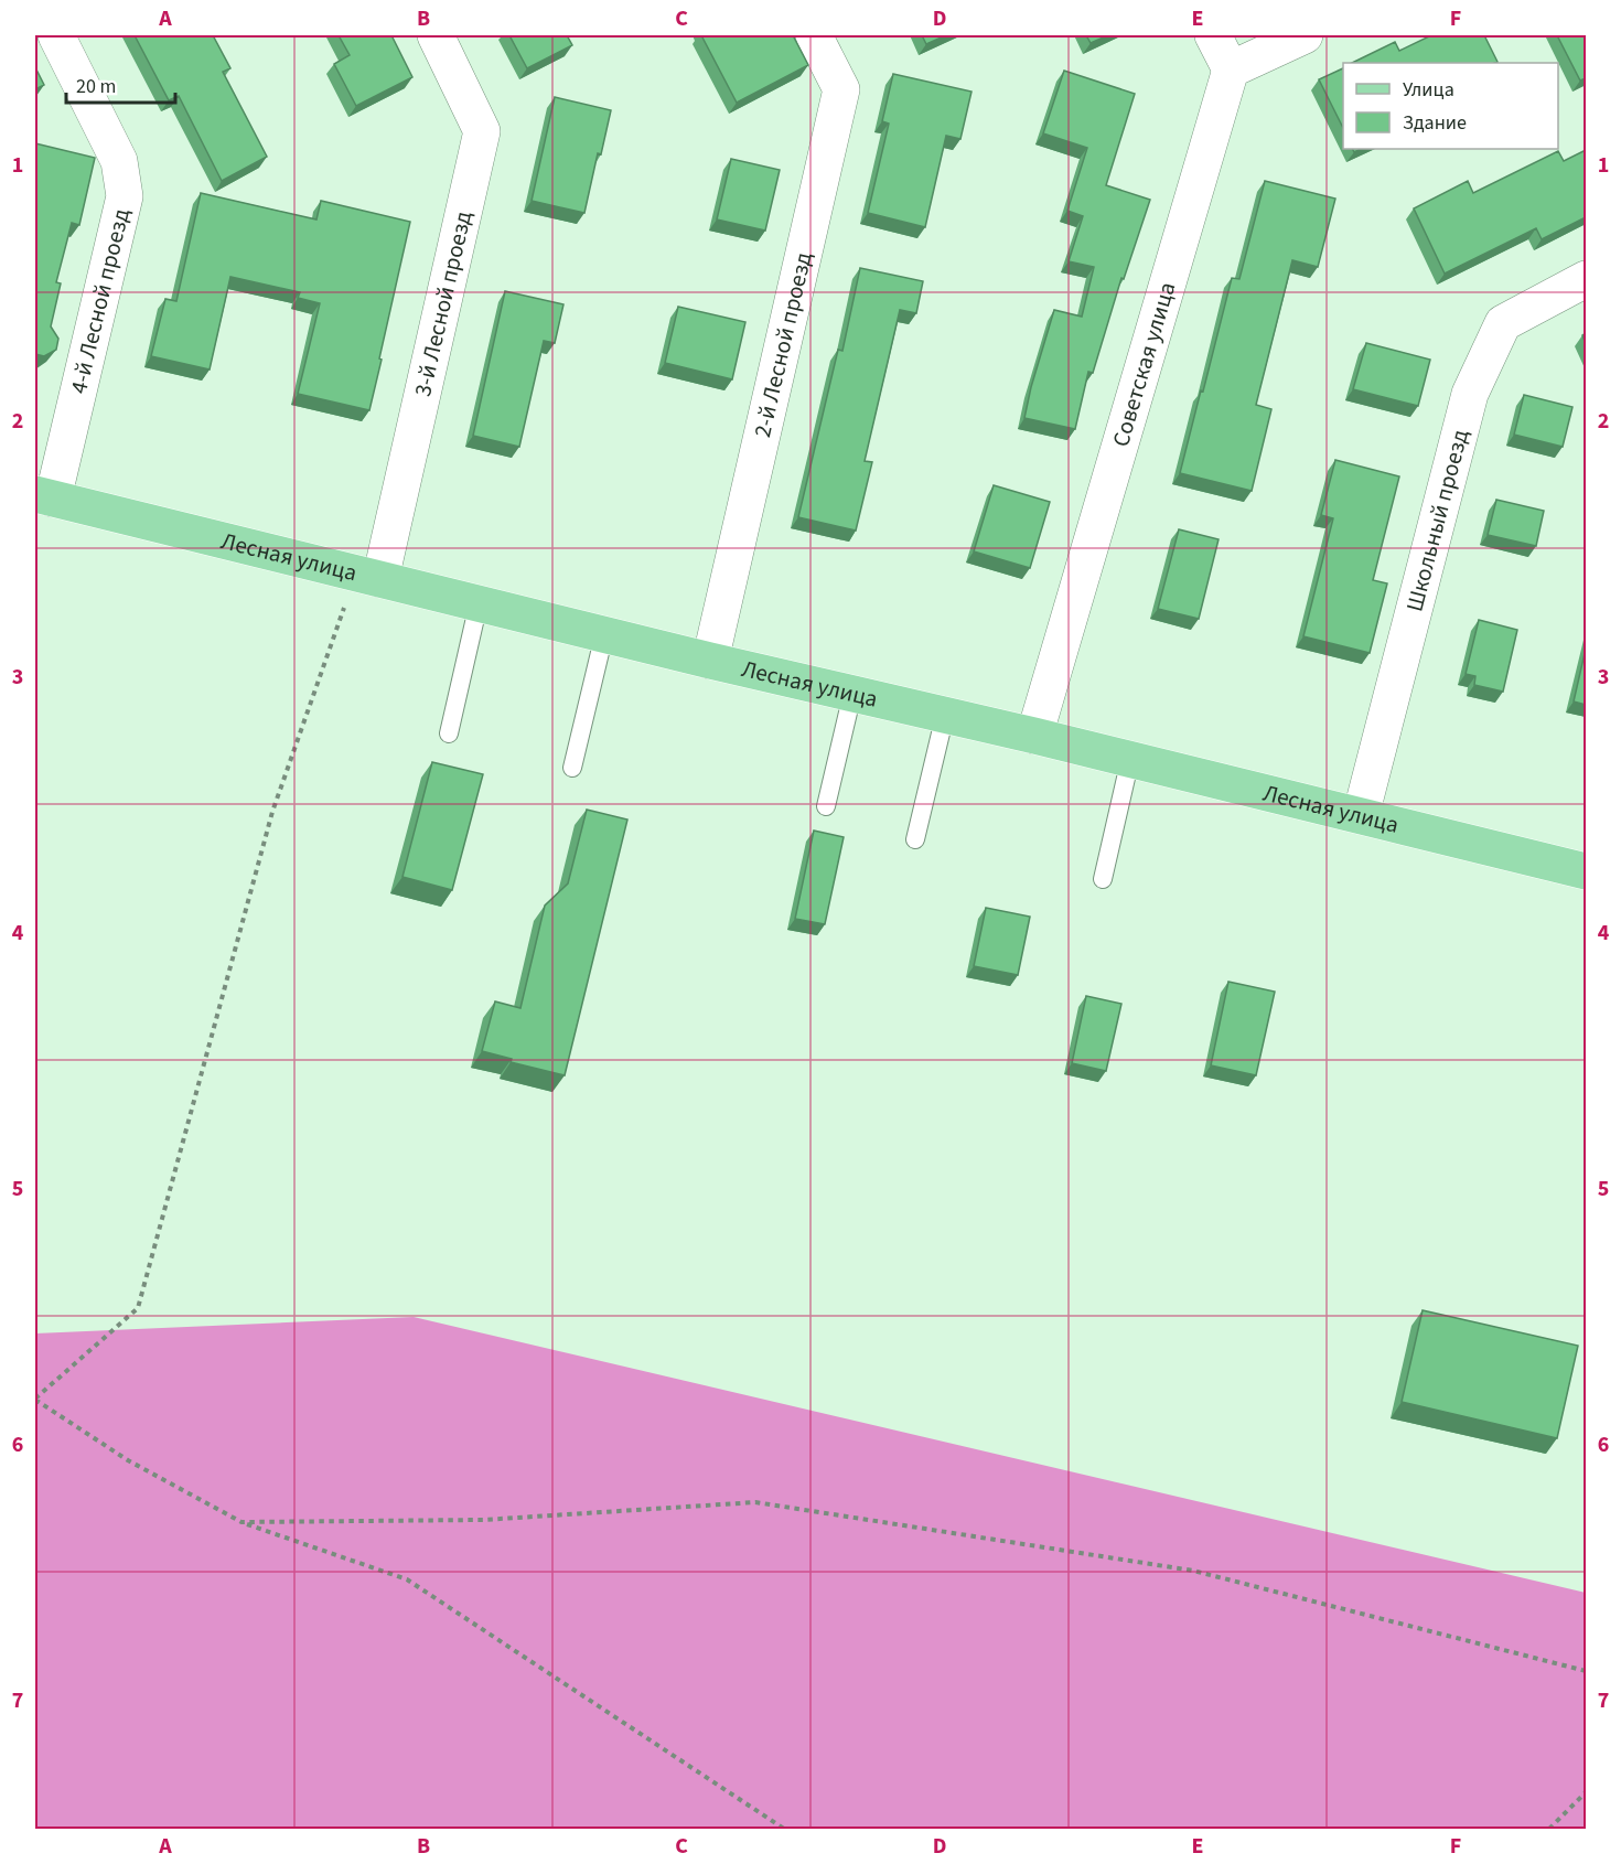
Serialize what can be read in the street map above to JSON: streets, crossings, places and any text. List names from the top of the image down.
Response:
{
  "streets": {
    "main road": ["Лесная улица"],
    "street": [
      "4-й Лесной проезд",
      "3-й Лесной проезд",
      "2-й Лесной проезд",
      "Советская улица",
      "Школьный проезд"
    ]
  },
  "crossings": [
    ["4-й Лесной проезд", "Лесная улица"],
    ["3-й Лесной проезд", "Лесная улица"],
    ["2-й Лесной проезд", "Лесная улица"],
    ["Советская улица", "Лесная улица"],
    ["Школьный проезд", "Лесная улица"]
  ],
  "legend": ["Улица", "Здание"],
  "scale_bar": "20 m",
  "grid": {
    "columns": [
      "A",
      "B",
      "C",
      "D",
      "E",
      "F"
    ],
    "rows": [
      "1",
      "2",
      "3",
      "4",
      "5",
      "6",
      "7"
    ]
  }
}
